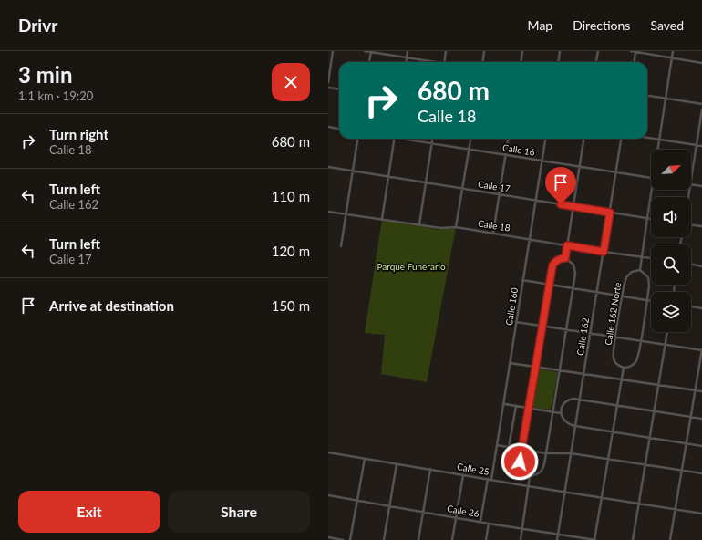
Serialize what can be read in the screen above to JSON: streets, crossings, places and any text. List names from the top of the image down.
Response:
{
  "streets": {
    "street": [
      "Calle 16",
      "Calle 17",
      "Calle 18",
      "Calle 160",
      "Calle 162 Norte",
      "Calle 162",
      "Calle 25",
      "Calle 26"
    ]
  },
  "crossings": [
    ["Calle 16", "Calle 160"],
    ["Calle 16", "Calle 162"],
    ["Calle 17", "Calle 160"],
    ["Calle 17", "Calle 162"],
    ["Calle 18", "Calle 160"],
    ["Calle 18", "Calle 162"],
    ["Calle 160", "Calle 25"],
    ["Calle 162", "Calle 25"],
    ["Calle 162", "Calle 26"]
  ],
  "parks": ["Parque Funerario"],
  "north": "top right",
  "page": {
    "header": "Drivr",
    "nav": ["Map", "Directions", "Saved"],
    "heading": ["3 min", "1.1 km · 19:20"],
    "turn": ["680 m", "Calle 18"],
    "list": [
      {
        "name": "Turn right",
        "note": "Calle 18",
        "value": "680 m"
      },
      {
        "name": "Turn left",
        "note": "Calle 162",
        "value": "110 m"
      },
      {
        "name": "Turn left",
        "note": "Calle 17",
        "value": "120 m"
      },
      {
        "name": "Arrive at destination",
        "value": "150 m"
      }
    ],
    "buttons": ["Exit", "Share"]
  }
}
